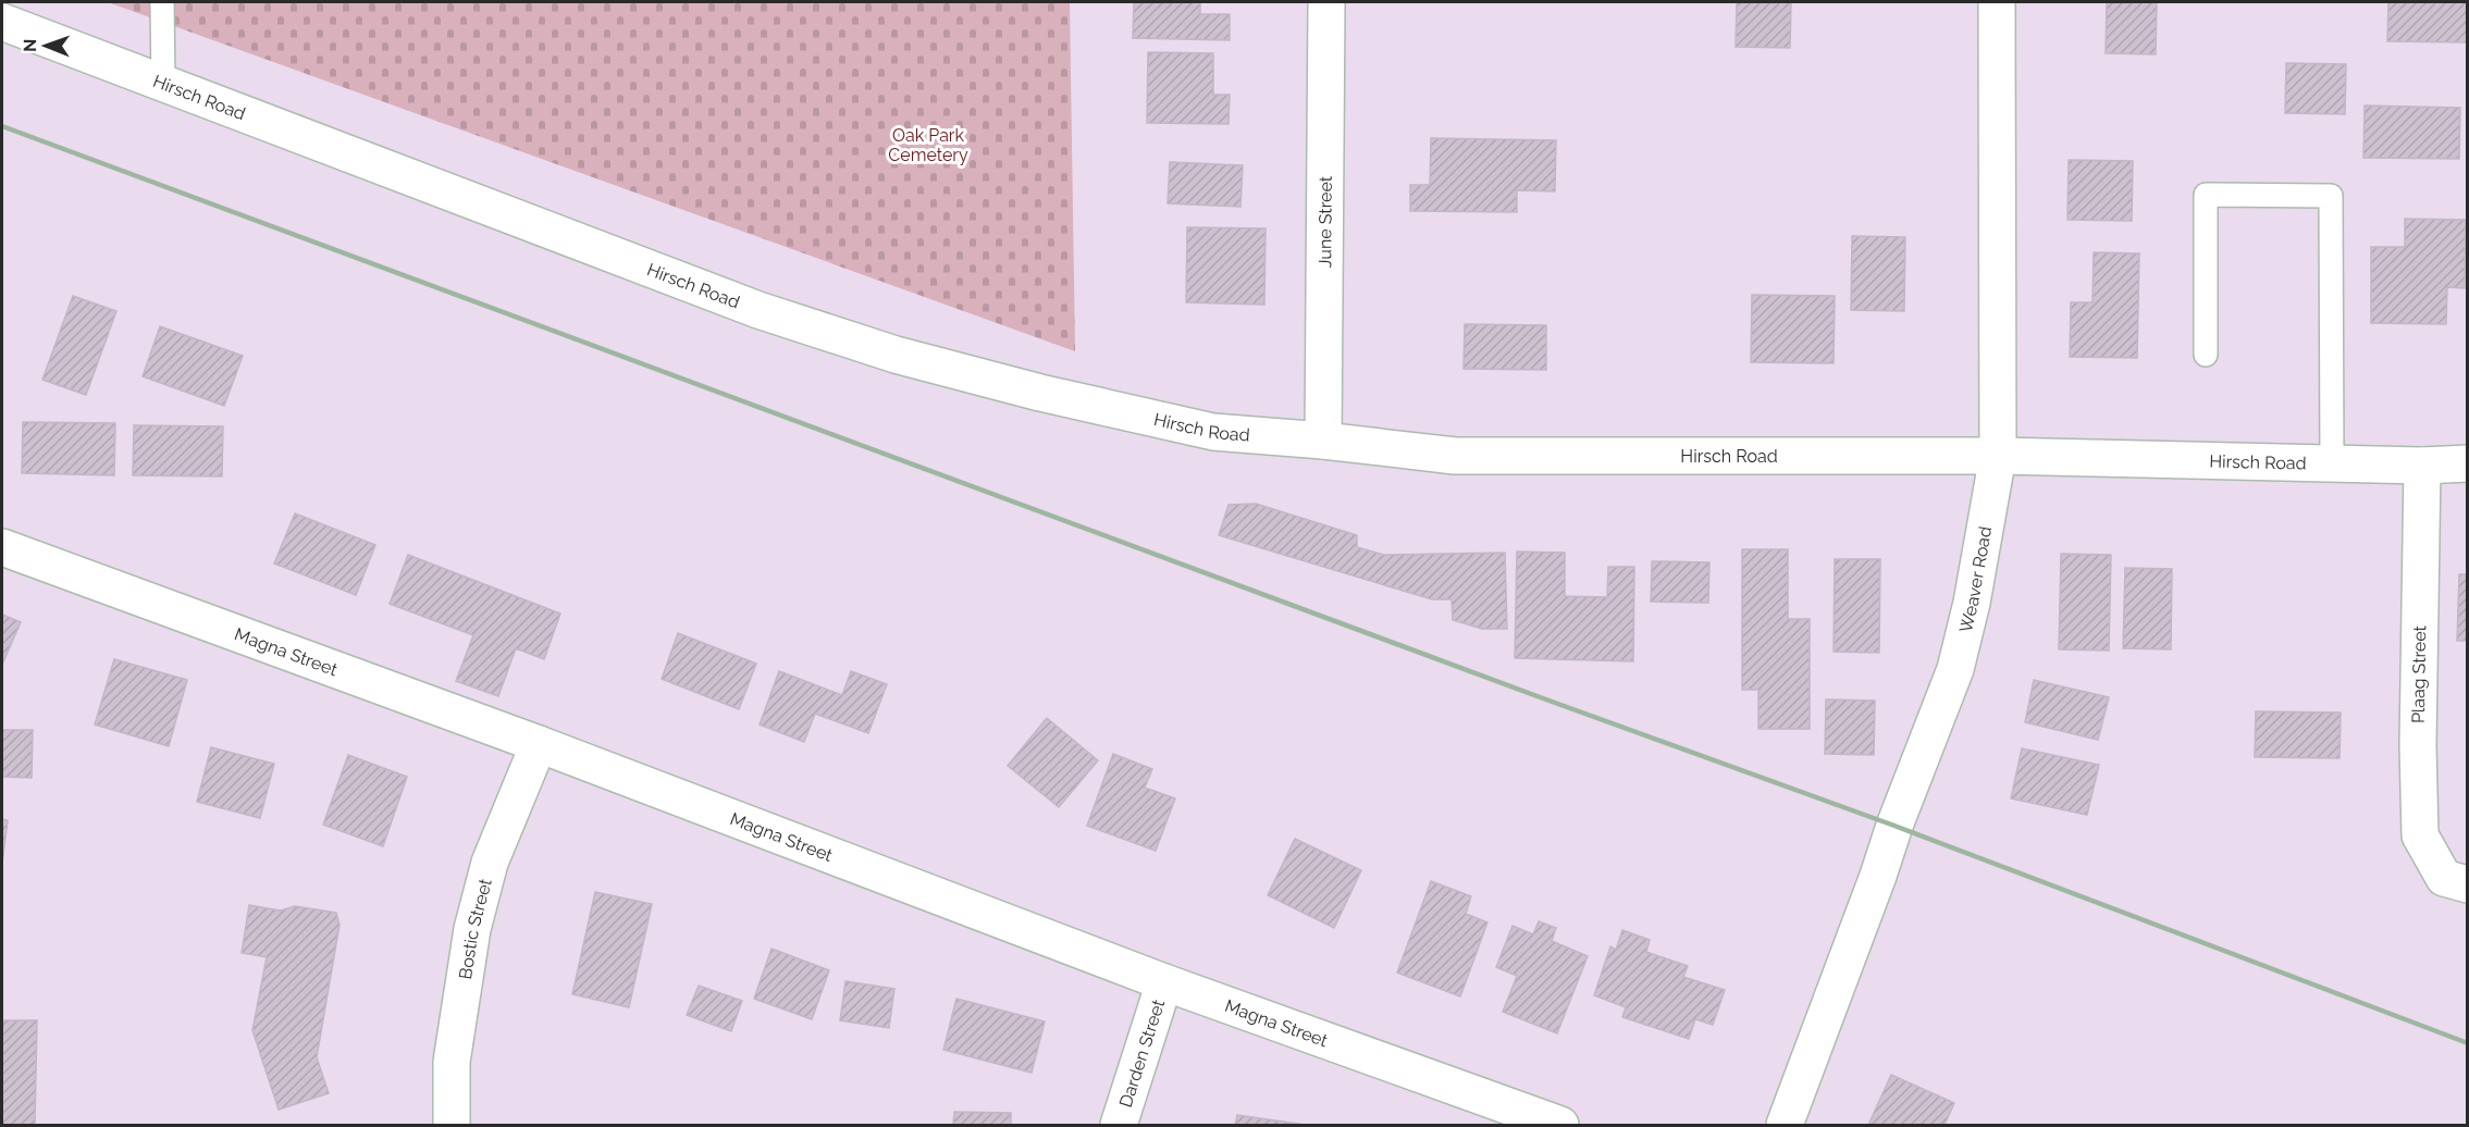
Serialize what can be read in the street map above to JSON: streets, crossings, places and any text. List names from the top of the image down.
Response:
{
  "streets": {
    "street": [
      "Hirsch Road",
      "June Street",
      "Weaver Road",
      "Magna Street",
      "Plaag Street",
      "Bostic Street",
      "Darden Street"
    ]
  },
  "crossings": [
    ["Hirsch Road", "June Street"],
    ["Hirsch Road", "Weaver Road"],
    ["Hirsch Road", "Plaag Street"],
    ["Magna Street", "Bostic Street"],
    ["Magna Street", "Darden Street"]
  ],
  "parks": ["Oak Park Cemetery"],
  "north": "left"
}
